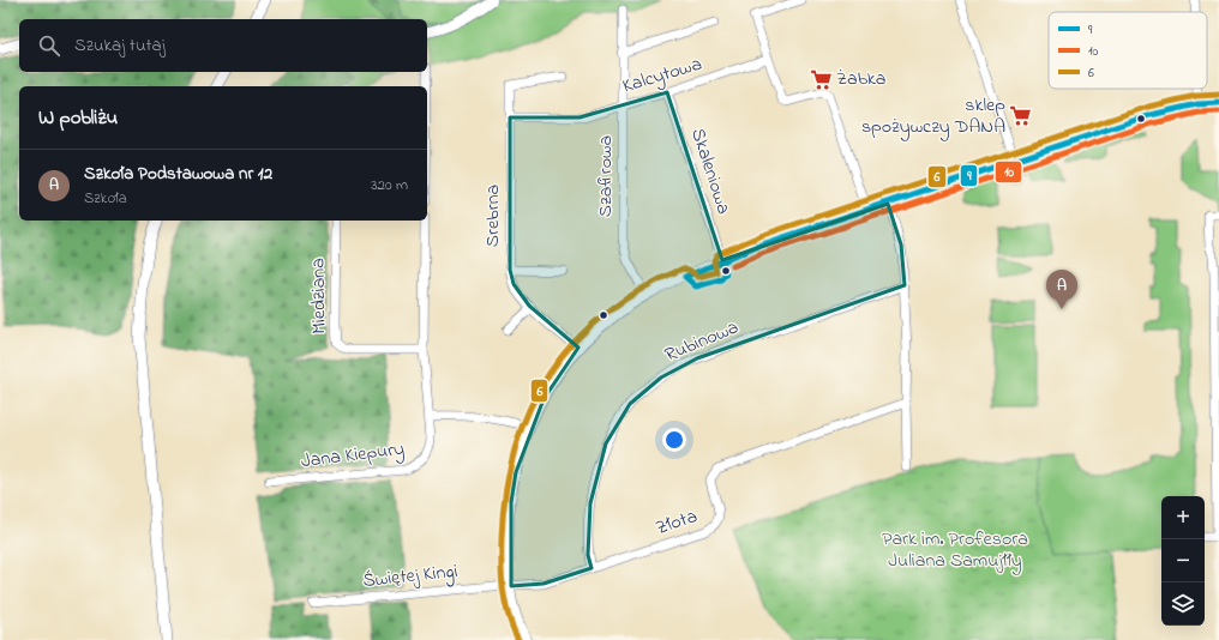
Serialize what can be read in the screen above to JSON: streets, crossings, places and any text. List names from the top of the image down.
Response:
{
  "streets": {
    "street": [
      "Kalcytowa",
      "Skaleniowa",
      "Szafirowa",
      "Srebrna",
      "Miedziana",
      "Rubinowa",
      "Jana Kiepury",
      "Złota",
      "Świętej Kingi"
    ]
  },
  "crossings": [
    ["Kalcytowa", "Skaleniowa"],
    ["Kalcytowa", "Szafirowa"],
    ["Kalcytowa", "Srebrna"],
    ["Miedziana", "Jana Kiepury"],
    ["Rubinowa", "Złota"],
    ["Złota", "Świętej Kingi"]
  ],
  "parks": ["Park im. Profesora Juliana Samujłły"],
  "places": {
    "supermarket": ["Żabka", "sklep spożywczy DANA"]
  },
  "lines": ["transit line 6", "transit line 9", "transit line 10"],
  "legend": ["9", "10", "6"],
  "page": {
    "search": "Szukaj tutaj",
    "heading": "W pobliżu",
    "list": [
      {
        "mark": "A",
        "name": "Szkoła Podstawowa nr 12",
        "note": "Szkoła",
        "value": "320 m"
      }
    ],
    "pins": "A",
    "map_buttons": ["+", "−"]
  }
}
